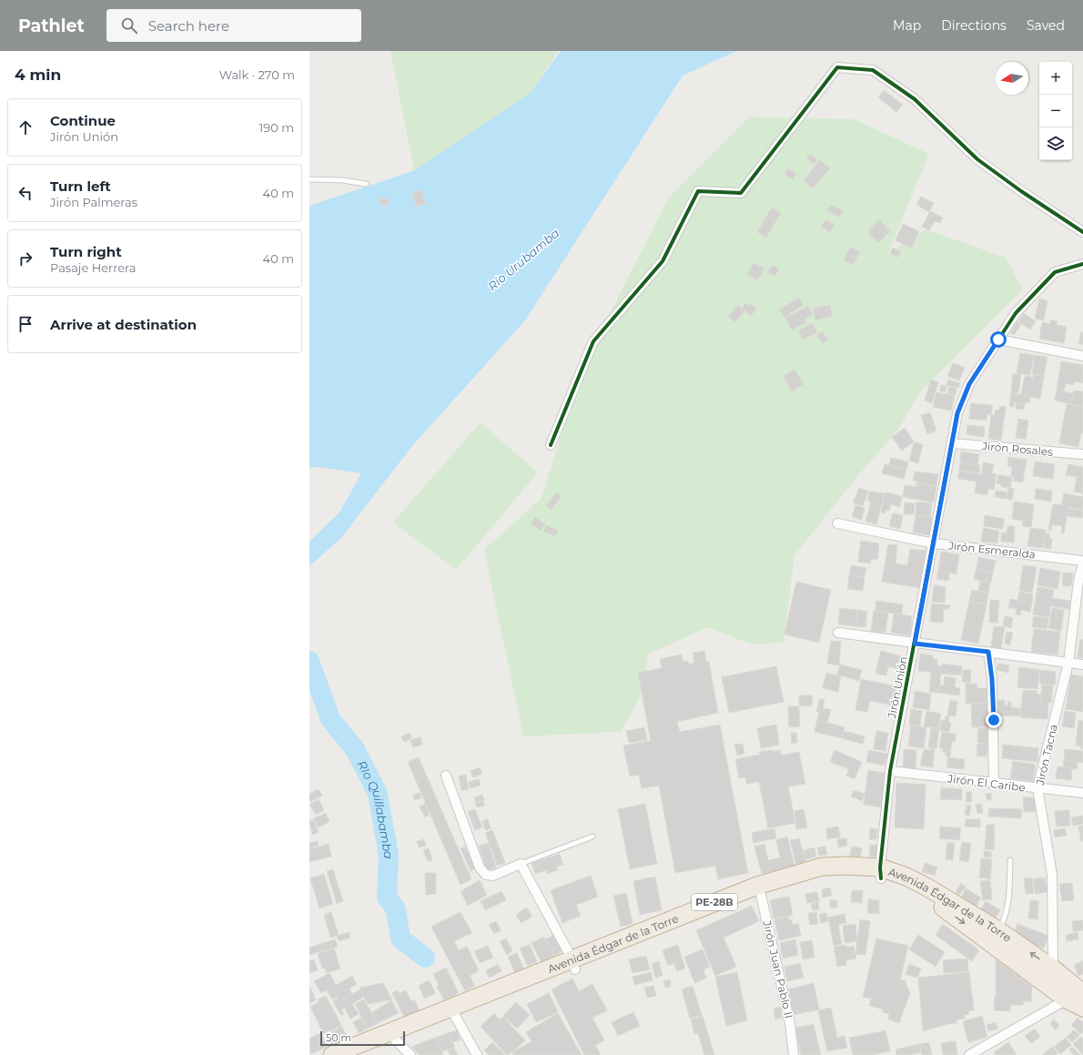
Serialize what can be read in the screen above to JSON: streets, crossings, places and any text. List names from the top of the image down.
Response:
{
  "streets": {
    "highway": ["PE-28B", "Avenida Édgar de la Torre"],
    "street": [
      "Jirón Rosales",
      "Jirón Esmeralda",
      "Jirón Unión",
      "Jirón Tacna",
      "Jirón El Caribe",
      "Jirón Juan Pablo II"
    ]
  },
  "crossings": [
    ["Jirón Rosales", "Jirón Unión"],
    ["Jirón Esmeralda", "Jirón Unión"],
    ["Jirón Unión", "Jirón El Caribe"],
    ["Jirón Unión", "Avenida Édgar de la Torre"],
    ["Jirón Tacna", "Jirón El Caribe"],
    ["Jirón Tacna", "Avenida Édgar de la Torre"],
    ["Avenida Édgar de la Torre", "Jirón Juan Pablo II"]
  ],
  "water": ["Río Urubamba", "RIo Quillabamba"],
  "scale_bar": "50 m",
  "north": "left",
  "page": {
    "header": "Pathlet",
    "search": "Search here",
    "nav": ["Map", "Directions", "Saved"],
    "heading": ["4 min", "Walk · 270 m"],
    "map_buttons": ["+", "−"],
    "list": [
      ["Continue", "Jirón Unión", "190 m"],
      ["Turn left", "Jirón Palmeras", "40 m"],
      ["Turn right", "Pasaje Herrera", "40 m"],
      "Arrive at destination"
    ],
    "scale": "50 m"
  }
}
